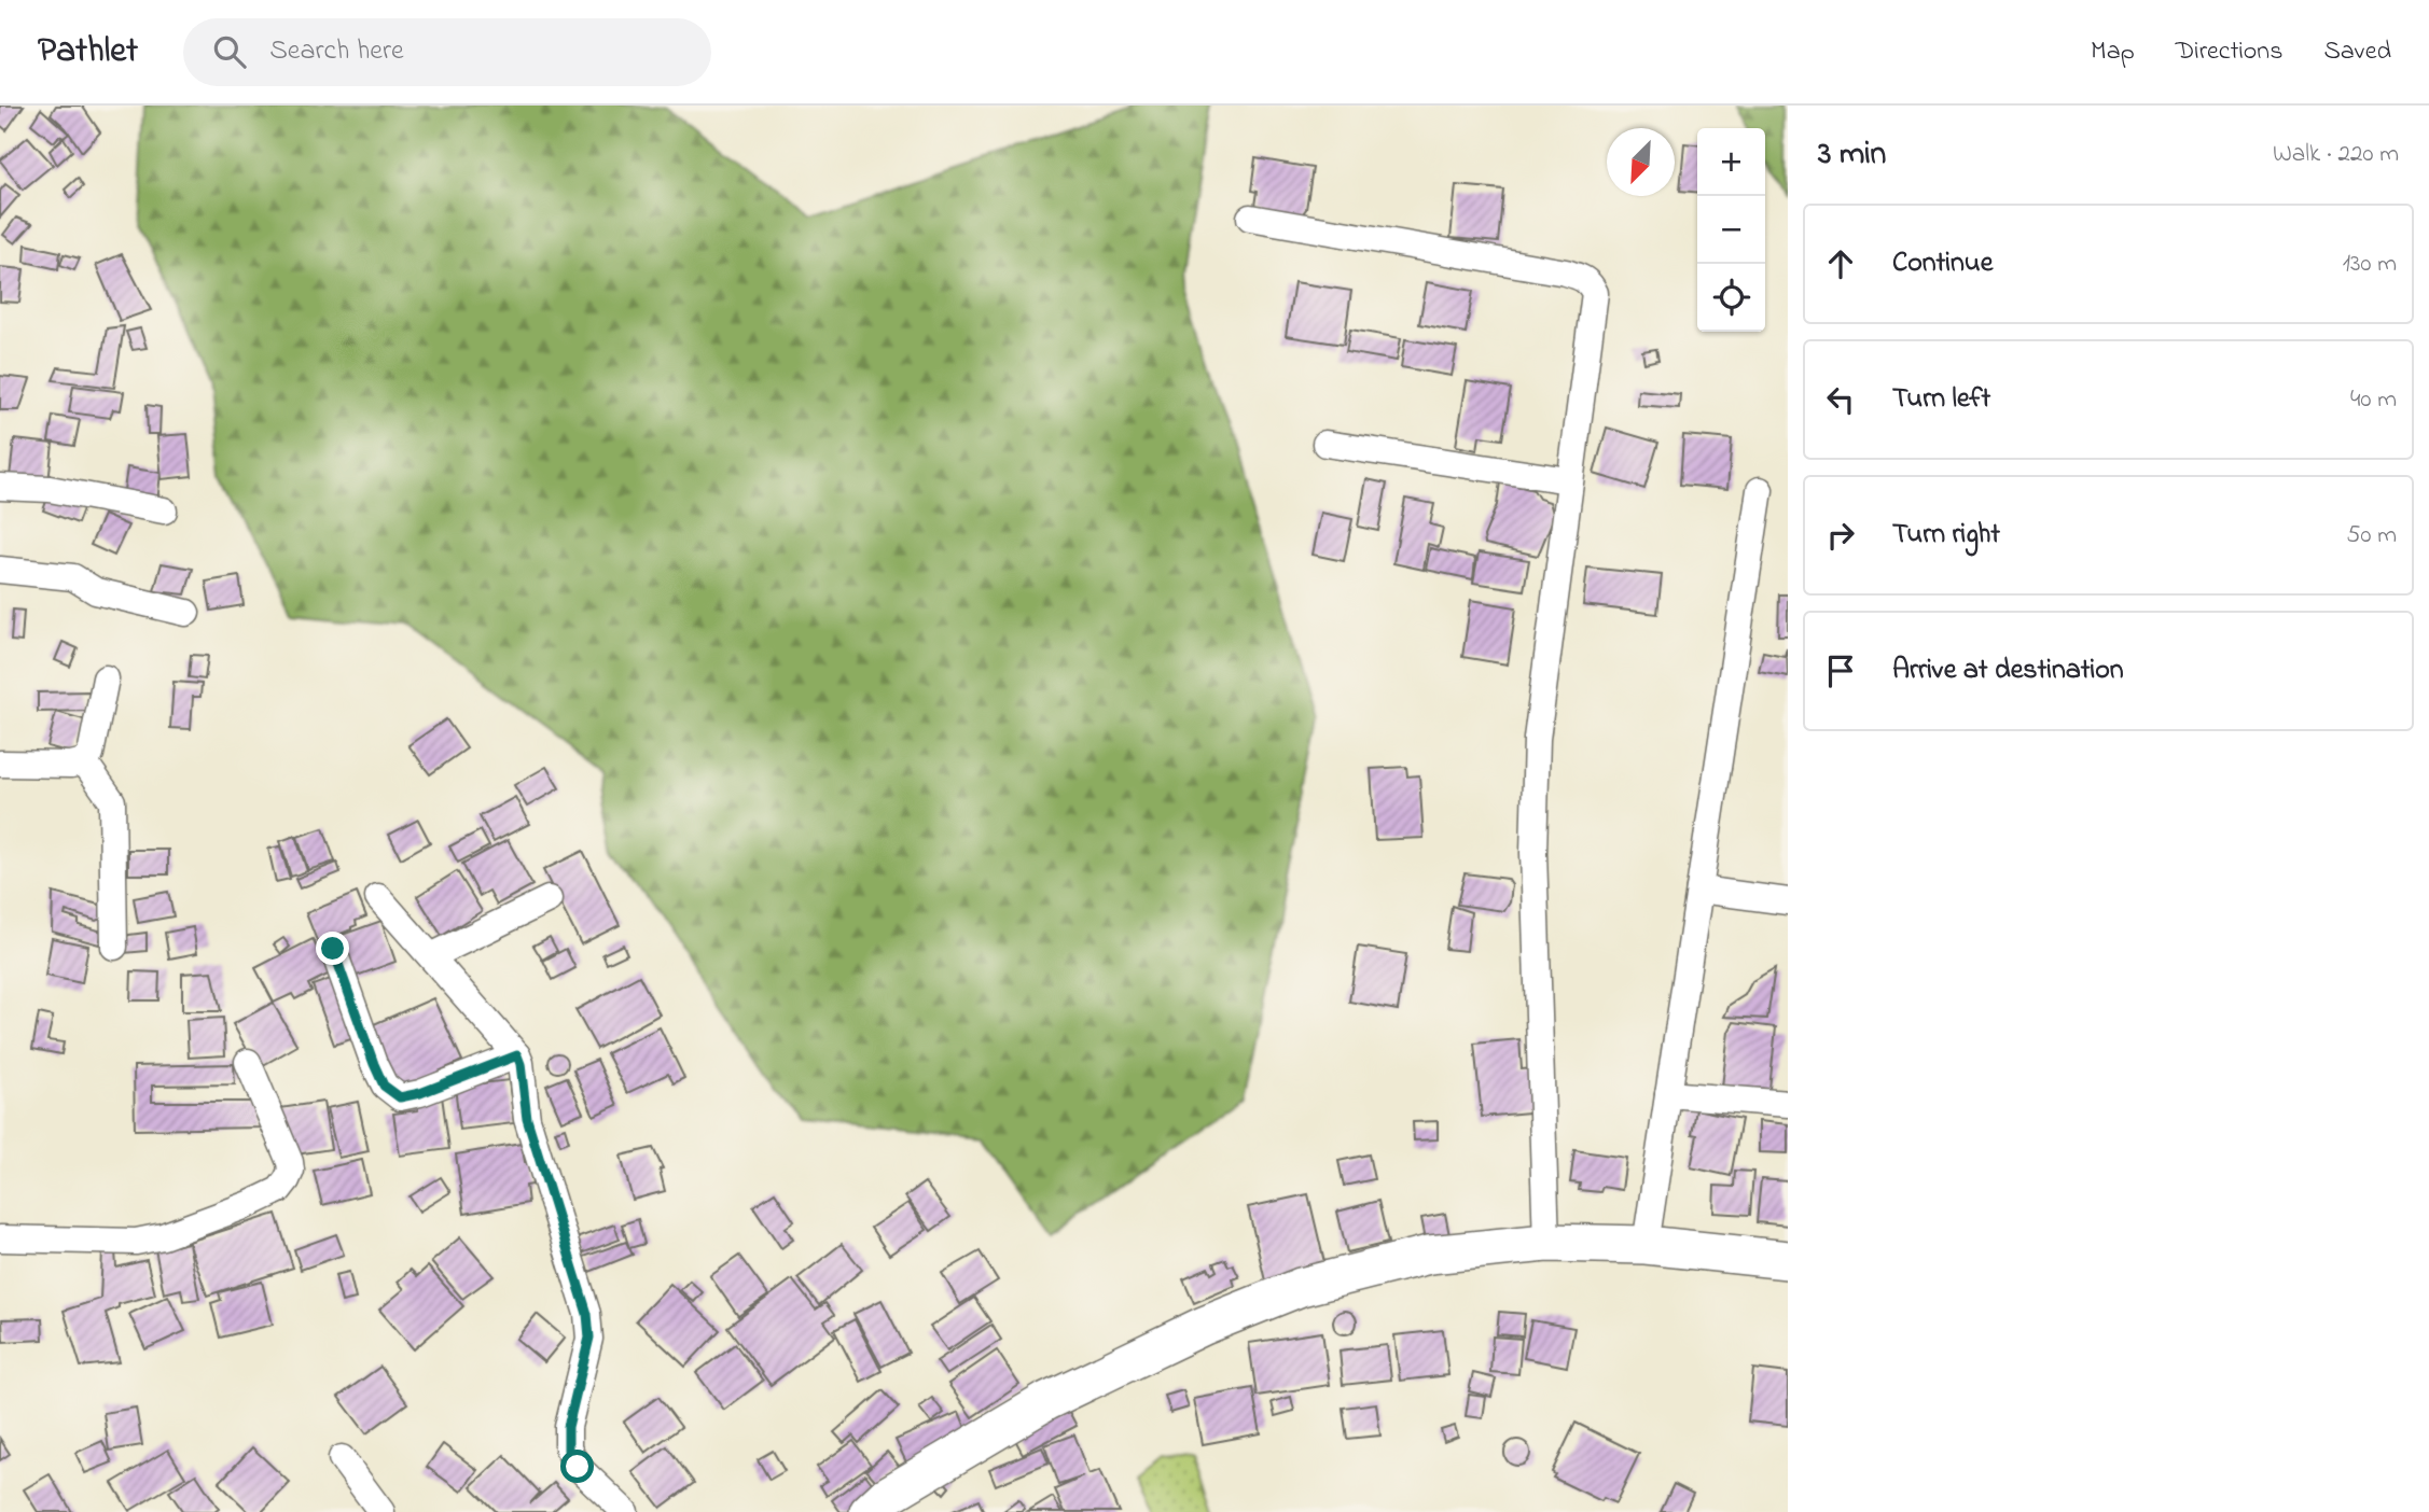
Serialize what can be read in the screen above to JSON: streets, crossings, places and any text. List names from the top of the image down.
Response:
{
  "north": "bottom left",
  "page": {
    "header": "Pathlet",
    "search": "Search here",
    "nav": ["Map", "Directions", "Saved"],
    "heading": ["3 min", "Walk · 220 m"],
    "map_buttons": ["+", "−"],
    "list": [
      ["Continue", "130 m"],
      ["Turn left", "40 m"],
      ["Turn right", "50 m"],
      "Arrive at destination"
    ]
  }
}
